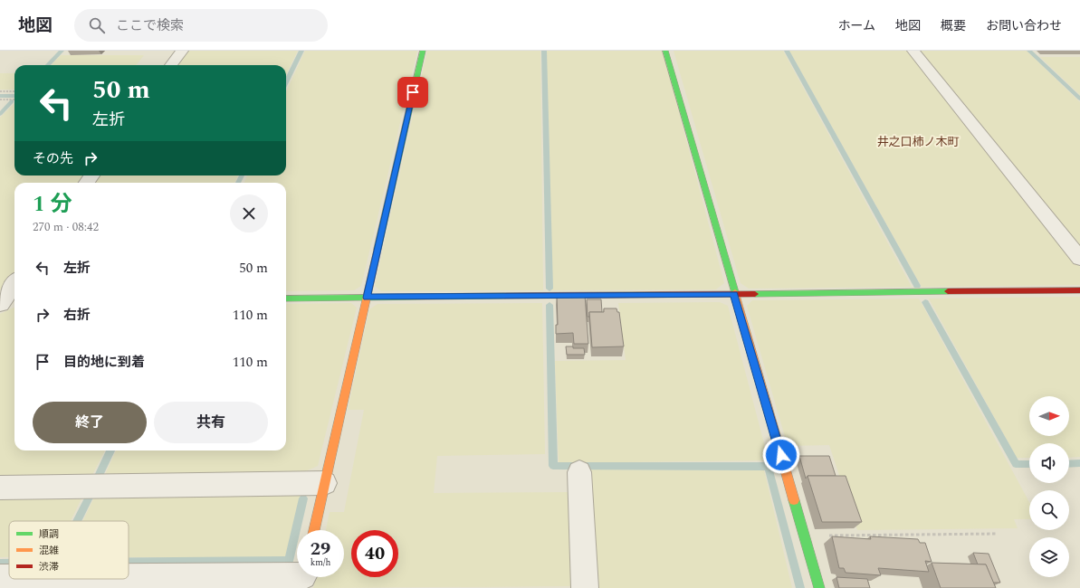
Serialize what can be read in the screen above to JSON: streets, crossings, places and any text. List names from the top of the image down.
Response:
{
  "districts": ["井之口柿ノ木町"],
  "legend": ["順調", "混雑", "渋滞"],
  "north": "right",
  "page": {
    "header": "地図",
    "search": "ここで検索",
    "nav": [
      "ホーム",
      "地図",
      "概要",
      "お問い合わせ"
    ],
    "turn": ["50 m", "左折"],
    "then": "その先",
    "heading": ["1 分", "270 m · 08:42"],
    "list": [
      {
        "name": "左折",
        "value": "50 m"
      },
      {
        "name": "右折",
        "value": "110 m"
      },
      {
        "name": "目的地に到着",
        "value": "110 m"
      }
    ],
    "buttons": ["終了", "共有"],
    "speed": "29 km/h",
    "limit": "40"
  }
}
